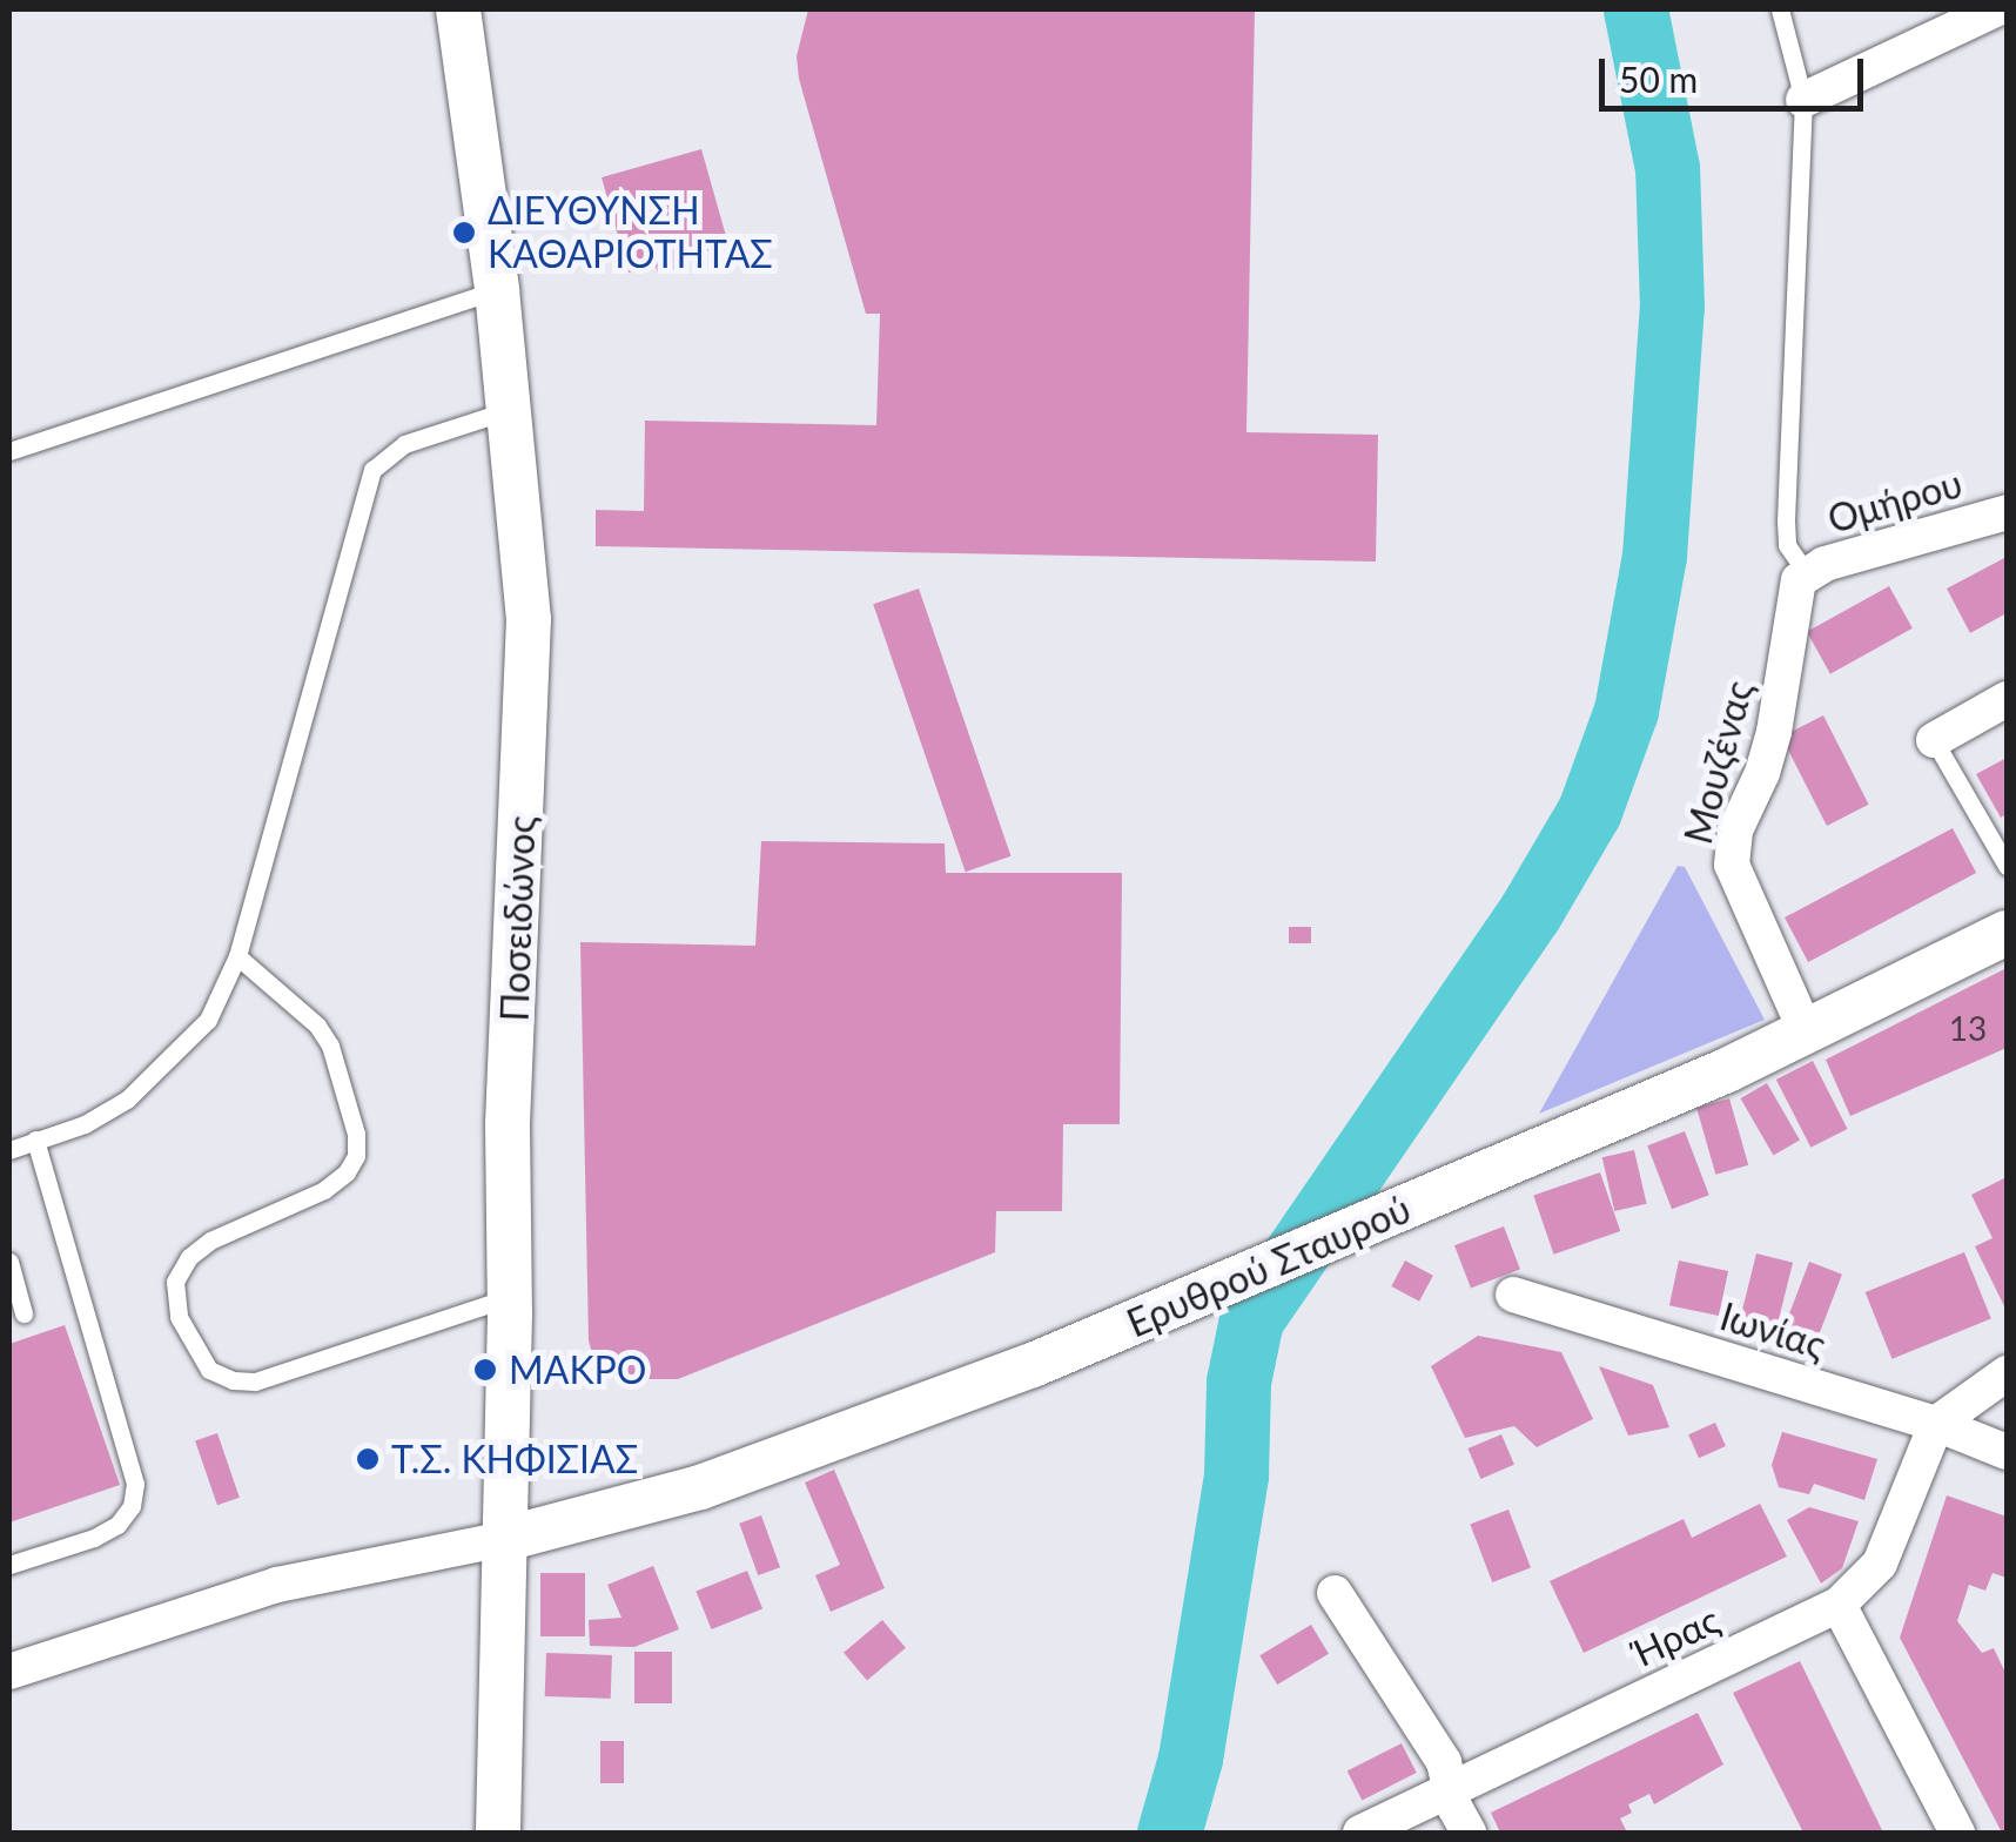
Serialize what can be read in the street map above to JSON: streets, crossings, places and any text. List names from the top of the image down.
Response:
{
  "streets": {
    "street": [
      "Ομήρου",
      "Μουζένας",
      "Ποσειδώνος",
      "Ερυθρού Σταυρού",
      "Ιωνίας",
      "Ήρας"
    ]
  },
  "crossings": [
    ["Ομήρου", "Μουζένας"],
    ["Μουζένας", "Ερυθρού Σταυρού"],
    ["Ποσειδώνος", "Ερυθρού Σταυρού"],
    ["Ιωνίας", "Ήρας"]
  ],
  "places": ["ΔΙΕΥΘΥΝΣΗ ΚΑΘΑΡΙΟΤΗΤΑΣ", "ΜΑΚΡΟ", "Τ.Σ. ΚΗΦΙΣΙΑΣ"],
  "house_numbers": ["13"],
  "scale_bar": "50 m"
}
